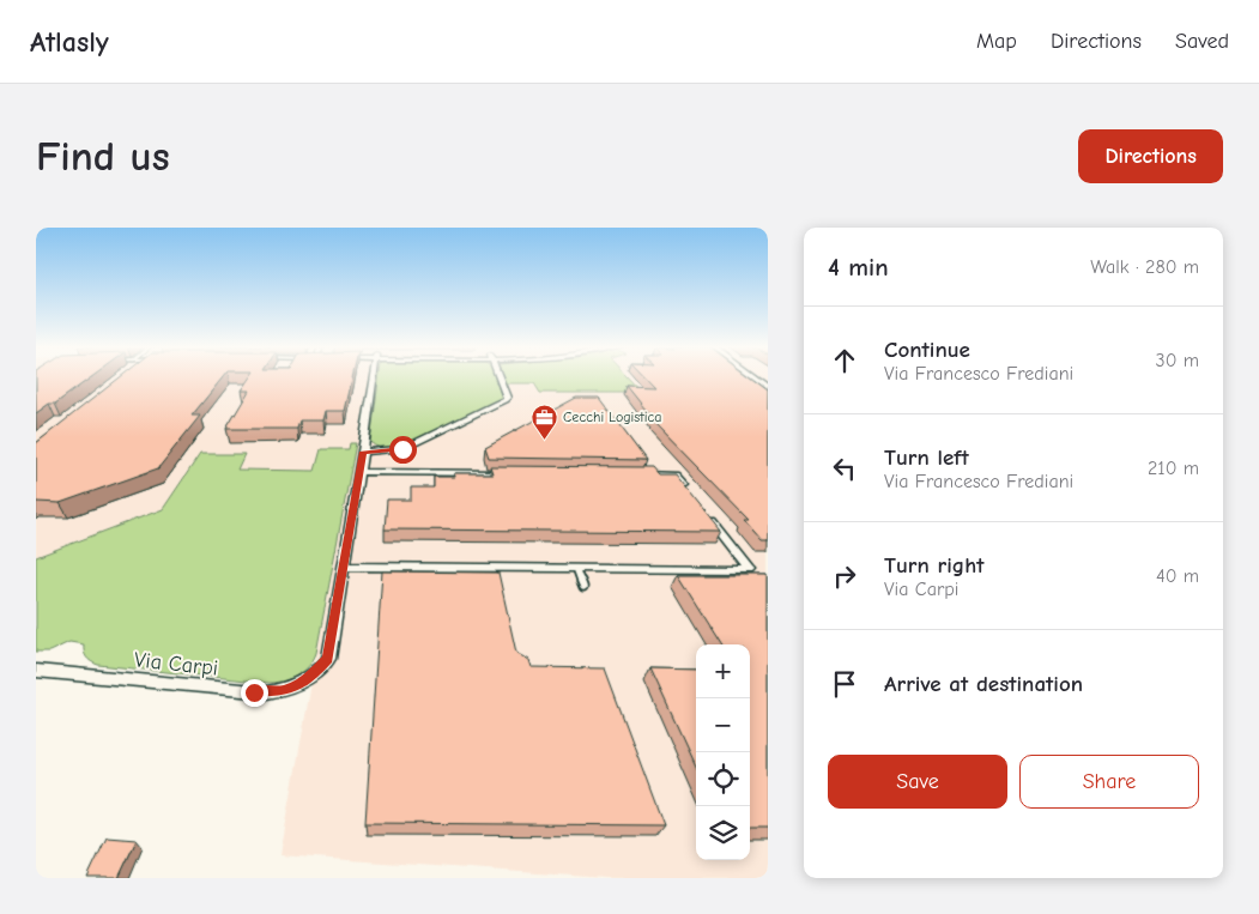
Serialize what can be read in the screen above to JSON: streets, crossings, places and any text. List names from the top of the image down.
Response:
{
  "streets": {
    "street": ["Via Carpi"]
  },
  "places": {
    "office": ["Cecchi Logistica"]
  },
  "page": {
    "header": "Atlasly",
    "nav": ["Map", "Directions", "Saved"],
    "buttons": [
      "Directions",
      ["Save", "Share"]
    ],
    "title": "Find us",
    "heading": ["4 min", "Walk · 280 m"],
    "list": [
      ["Continue", "Via Francesco Frediani", "30 m"],
      ["Turn left", "Via Francesco Frediani", "210 m"],
      ["Turn right", "Via Carpi", "40 m"],
      "Arrive at destination"
    ],
    "map_buttons": ["+", "−"]
  }
}
